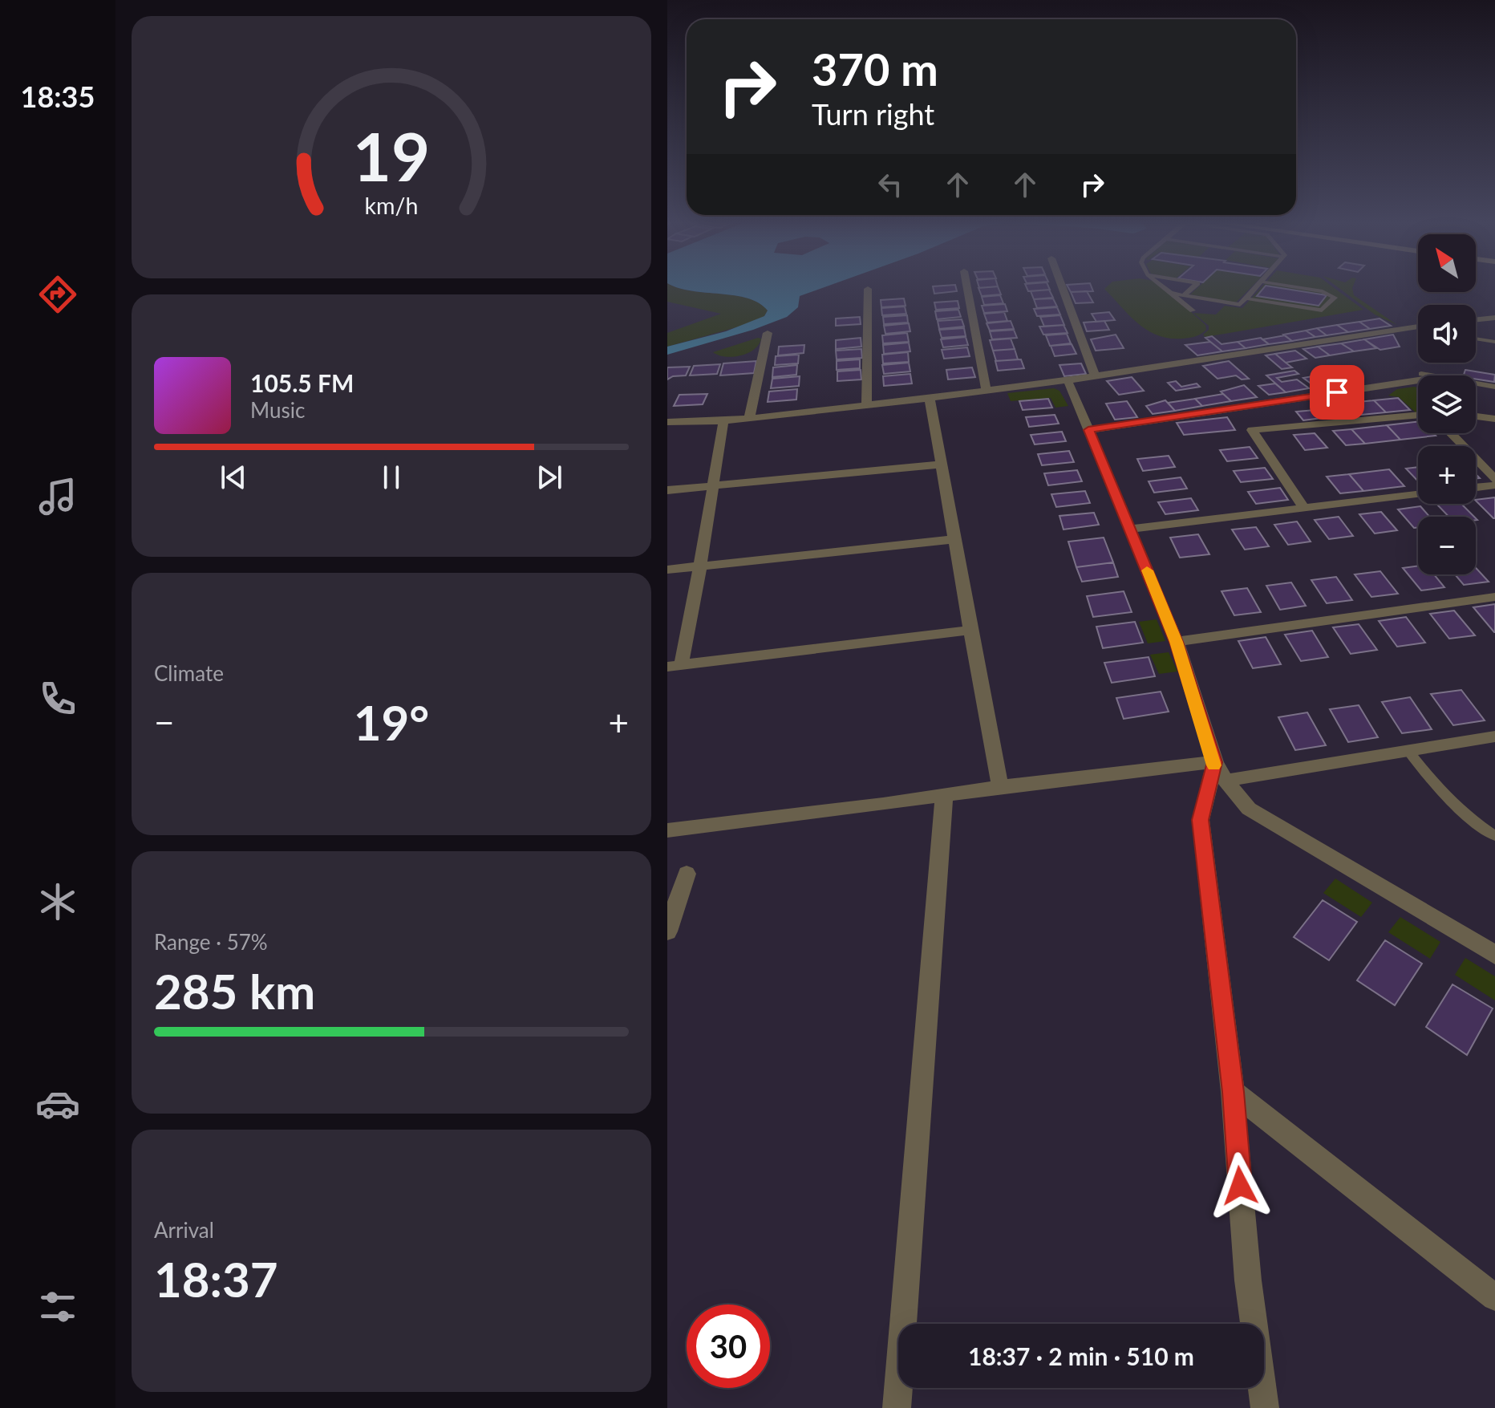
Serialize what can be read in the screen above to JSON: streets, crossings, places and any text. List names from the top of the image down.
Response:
{
  "north": "top left",
  "page": {
    "tabs": "18:35",
    "turn": ["370 m", "Turn right"],
    "map_buttons": ["+", "−"],
    "song": ["105.5 FM", "Music"],
    "tile": [
      "Climate",
      ["Range · 57%", "285 km"],
      ["Arrival", "18:37"]
    ],
    "heat": ["−", "19°", "+"],
    "limit": "30",
    "trip": "18:37 · 2 min · 510 m",
    "gauge": ["19", "km/h"]
  }
}
